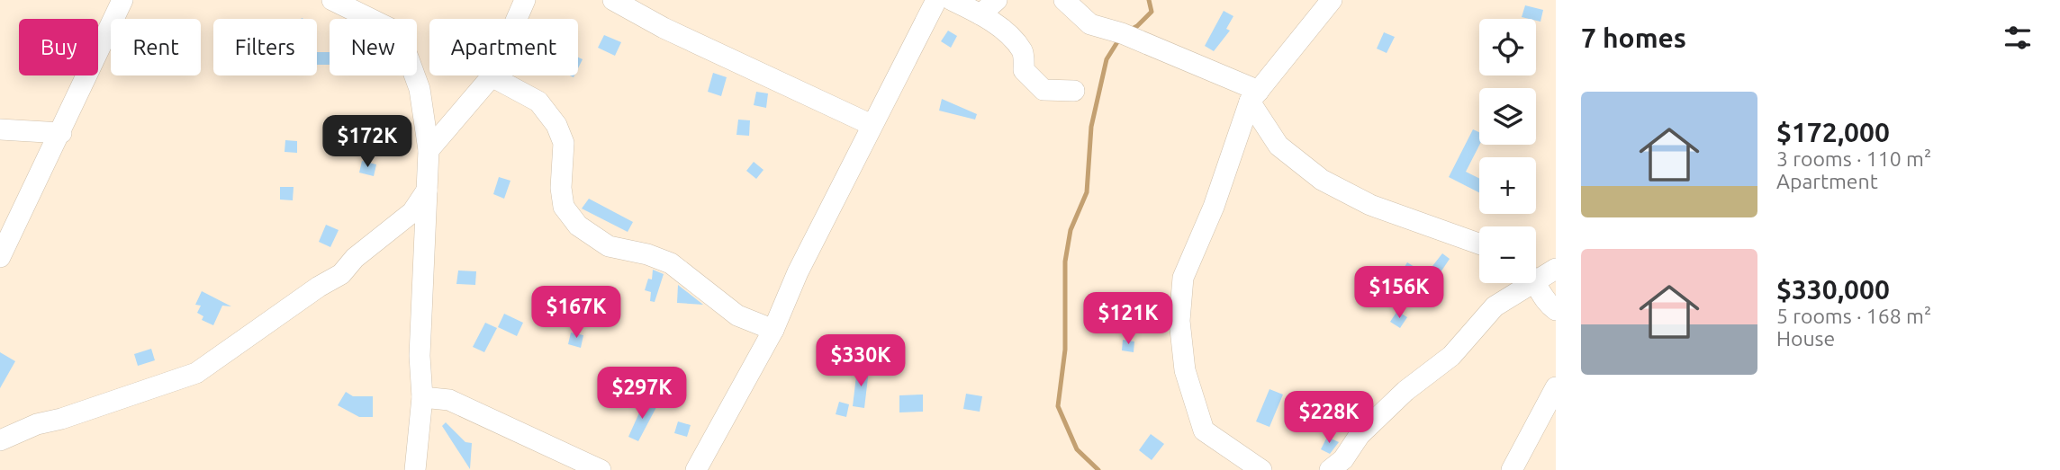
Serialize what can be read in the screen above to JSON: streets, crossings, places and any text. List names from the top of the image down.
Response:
{
  "page": {
    "heading": "7 homes",
    "map_buttons": ["+", "−"],
    "chip": [
      "Buy",
      "Rent",
      "Filters",
      "New",
      "Apartment"
    ],
    "list": [
      {
        "name": "$172,000",
        "note": "3 rooms · 110 m² · Apartment"
      },
      {
        "name": "$330,000",
        "note": "5 rooms · 168 m² · House"
      }
    ],
    "price": [
      "$172K",
      "$156K",
      "$167K",
      "$121K",
      "$330K",
      "$297K",
      "$228K"
    ]
  }
}
